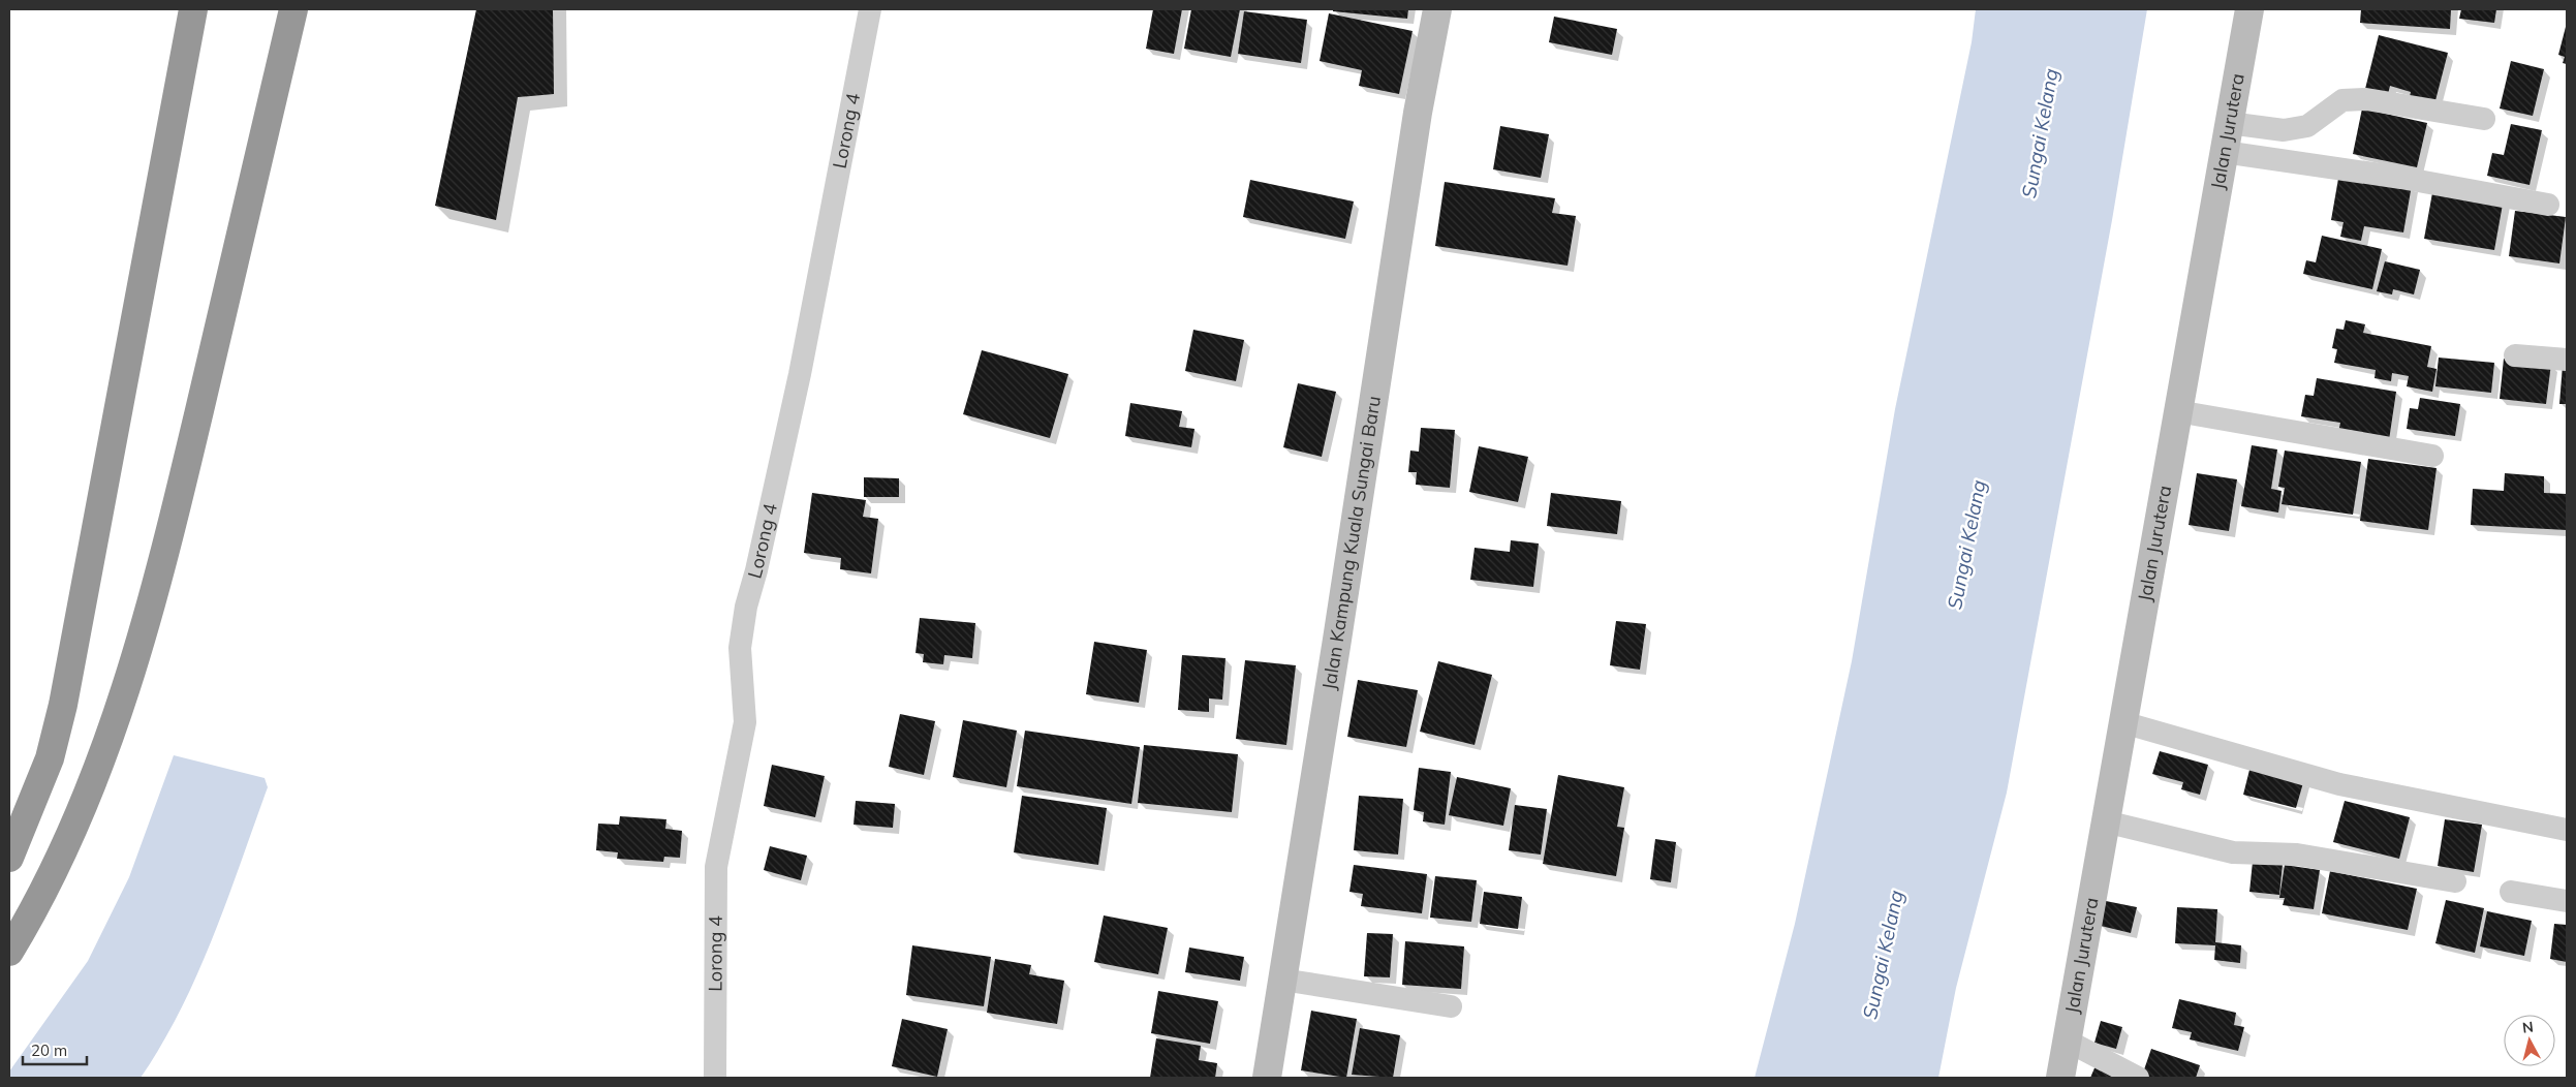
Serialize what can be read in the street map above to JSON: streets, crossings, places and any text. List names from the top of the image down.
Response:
{
  "streets": {
    "street": ["Lorong 4", "Jalan Jurutera", "Jalan Kampung Kuala Sungai Baru"]
  },
  "water": ["Sungai Kelang"],
  "scale_bar": "20 m",
  "north": "top"
}
